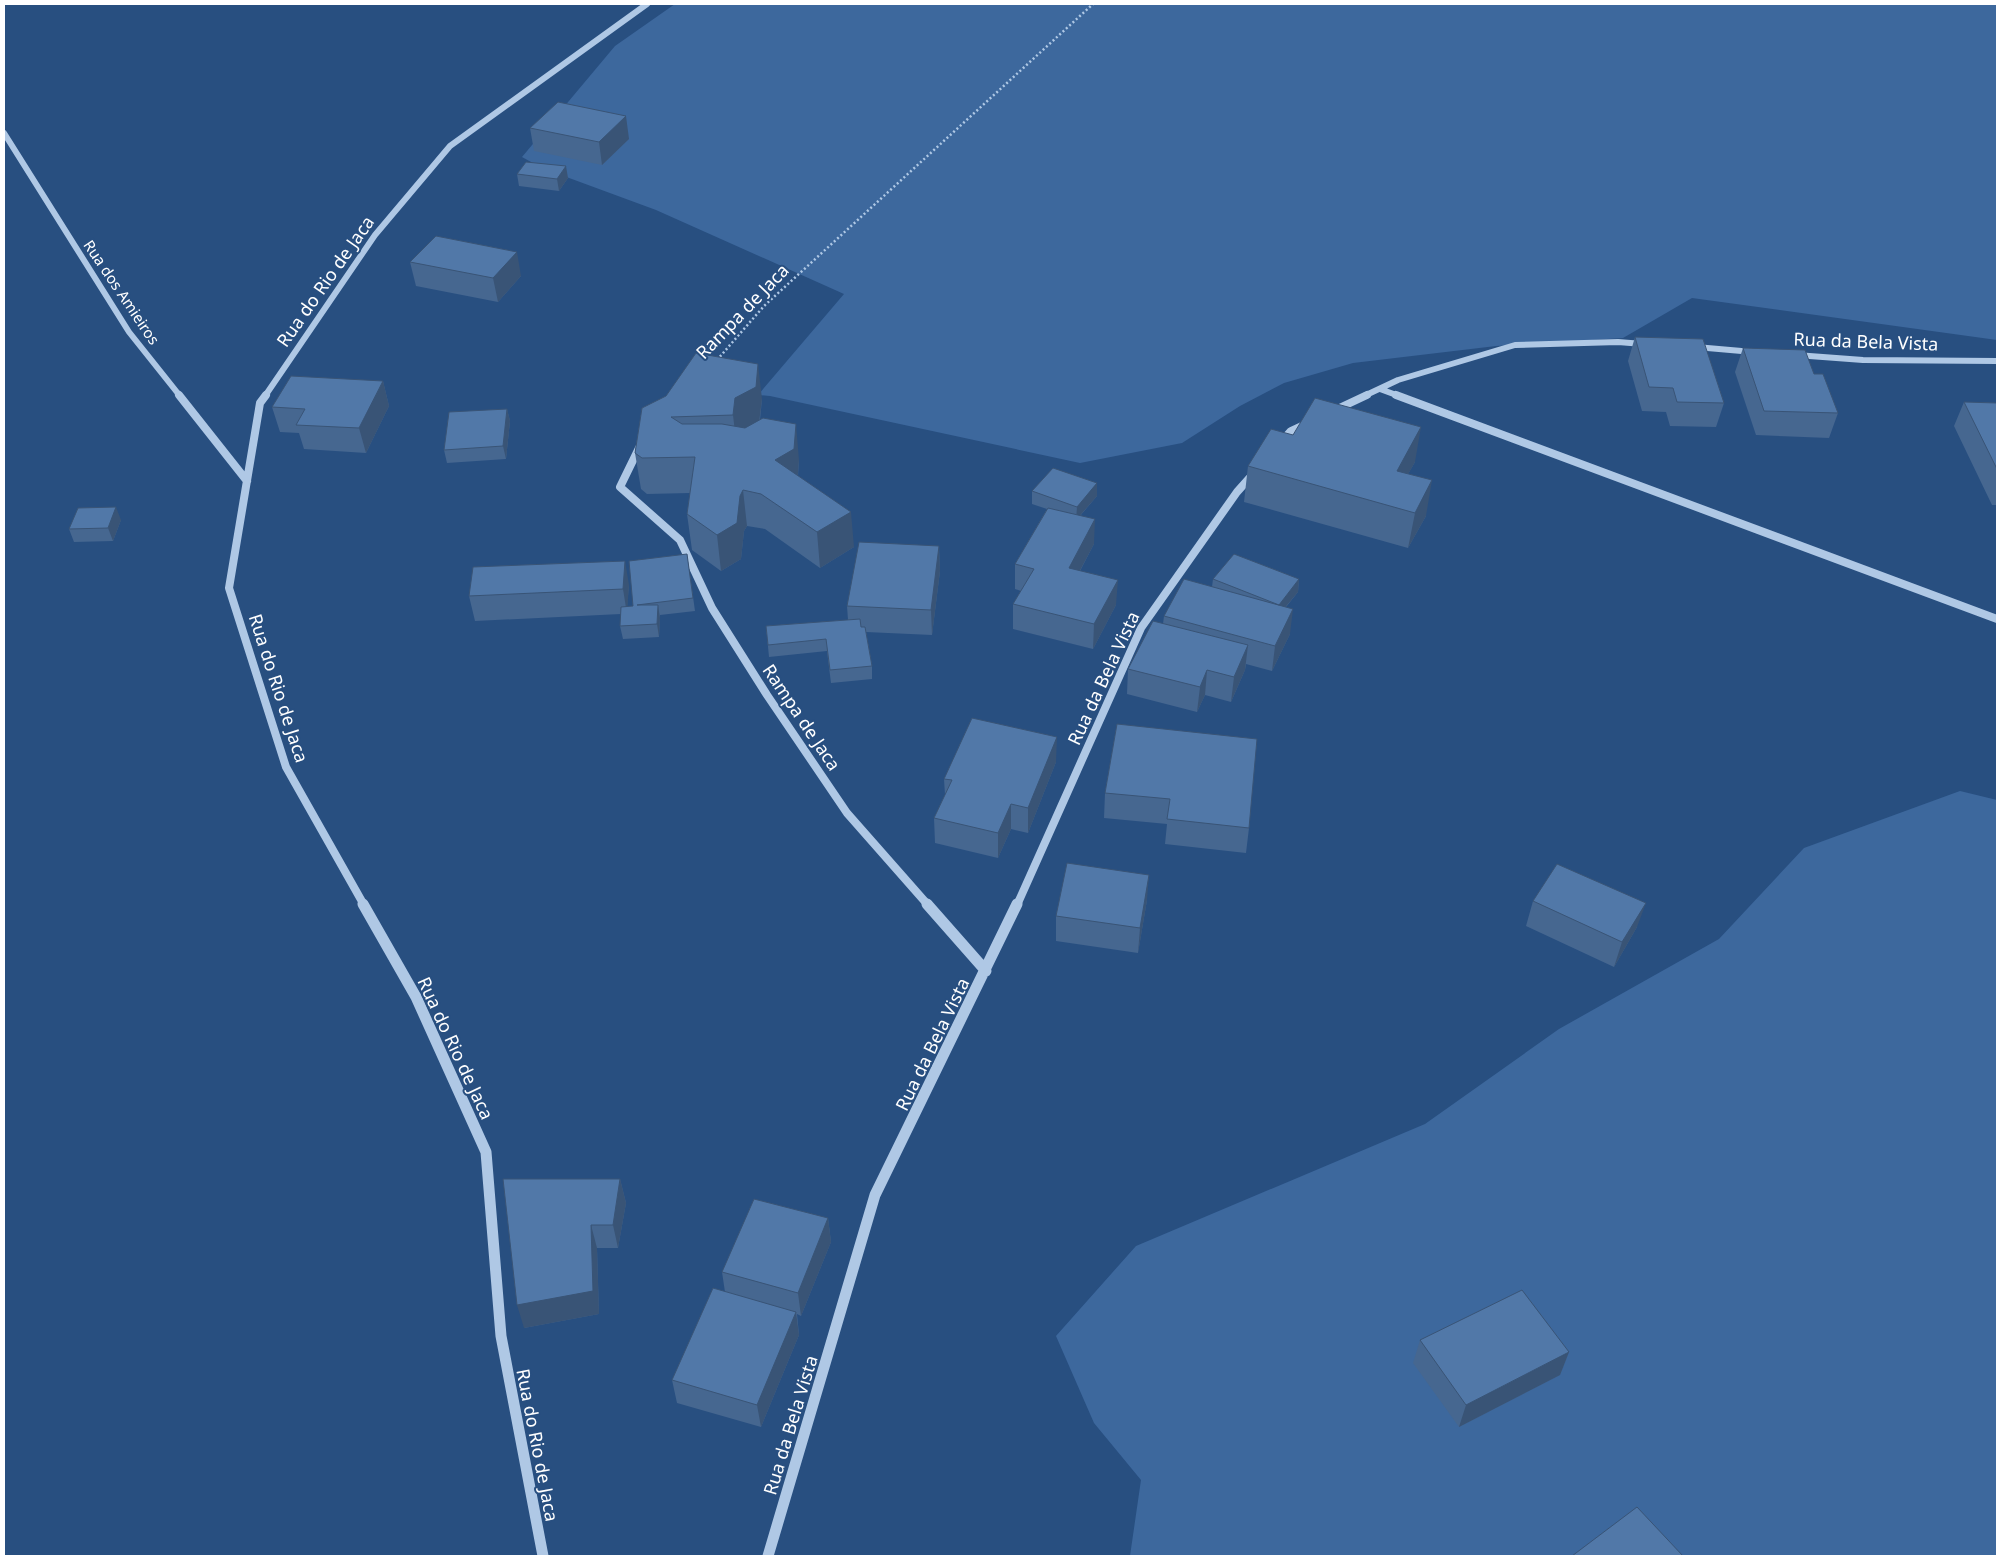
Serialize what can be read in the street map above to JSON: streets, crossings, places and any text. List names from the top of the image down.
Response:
{
  "streets": {
    "street": [
      "Rua do Rio de Jaca",
      "Rua dos Amieiros",
      "Rampa de Jaca",
      "Rua da Bela Vista"
    ]
  },
  "crossings": [
    ["Rua do Rio de Jaca", "Rua dos Amieiros"],
    ["Rampa de Jaca", "Rua da Bela Vista"]
  ]
}
